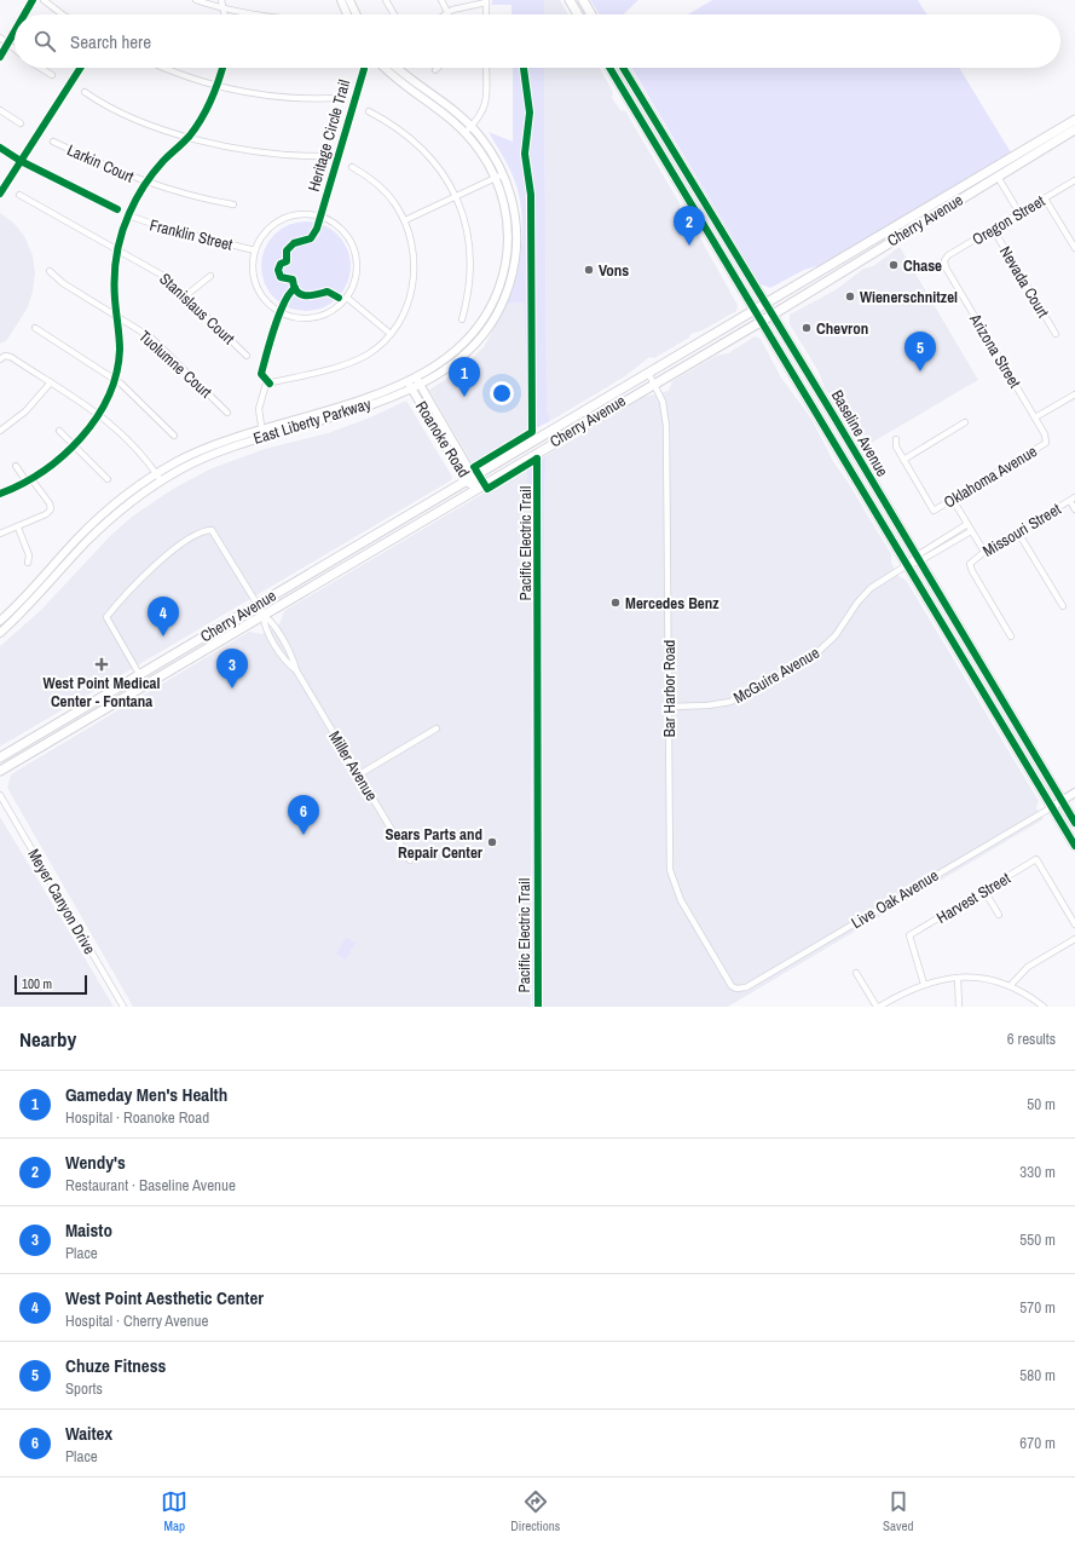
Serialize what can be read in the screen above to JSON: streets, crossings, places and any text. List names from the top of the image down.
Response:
{
  "streets": {
    "main road": ["Cherry Avenue", "Baseline Avenue"],
    "street": [
      "Larkin Court",
      "Oregon Street",
      "Franklin Street",
      "Nevada Court",
      "Stanislaus Court",
      "Arizona Street",
      "Tuolumne Court",
      "East Liberty Parkway",
      "Roanoke Road",
      "Oklahoma Avenue",
      "Missouri Street",
      "McGuire Avenue",
      "Bar Harbor Road",
      "Miller Avenue",
      "Harvest Street",
      "Live Oak Avenue",
      "Meyer Canyon Drive"
    ],
    "cycle path": ["Heritage Circle Trail", "Pacific Electric Trail"]
  },
  "crossings": [
    ["Cherry Avenue", "Baseline Avenue"],
    ["Cherry Avenue", "Roanoke Road"],
    ["Cherry Avenue", "Bar Harbor Road"],
    ["Cherry Avenue", "Miller Avenue"],
    ["Oregon Street", "Nevada Court"],
    ["Oregon Street", "Arizona Street"],
    ["Arizona Street", "Oklahoma Avenue"],
    ["East Liberty Parkway", "Roanoke Road"],
    ["Baseline Avenue", "McGuire Avenue"],
    ["Baseline Avenue", "Live Oak Avenue"],
    ["McGuire Avenue", "Bar Harbor Road"],
    ["Bar Harbor Road", "Live Oak Avenue"]
  ],
  "places": {
    "other": [
      "Chase",
      "Vons",
      "Wienerschnitzel",
      "Chevron",
      "Mercedes Benz",
      "Sears Parts and Repair Center"
    ],
    "health": ["West Point Medical Center - Fontana"]
  },
  "scale_bar": "100 m",
  "page": {
    "search": "Search here",
    "pins": [
      "2",
      "5",
      "1",
      "4",
      "3",
      "6"
    ],
    "scale": "100 m",
    "heading": ["Nearby", "6 results"],
    "list": [
      {
        "mark": "1",
        "name": "Gameday Men's Health",
        "note": "Hospital · Roanoke Road",
        "value": "50 m"
      },
      {
        "mark": "2",
        "name": "Wendy's",
        "note": "Restaurant · Baseline Avenue",
        "value": "330 m"
      },
      {
        "mark": "3",
        "name": "Maisto",
        "note": "Place",
        "value": "550 m"
      },
      {
        "mark": "4",
        "name": "West Point Aesthetic Center",
        "note": "Hospital · Cherry Avenue",
        "value": "570 m"
      },
      {
        "mark": "5",
        "name": "Chuze Fitness",
        "note": "Sports",
        "value": "580 m"
      },
      {
        "mark": "6",
        "name": "Waitex",
        "note": "Place",
        "value": "670 m"
      }
    ],
    "nav": ["Map", "Directions", "Saved"]
  }
}
